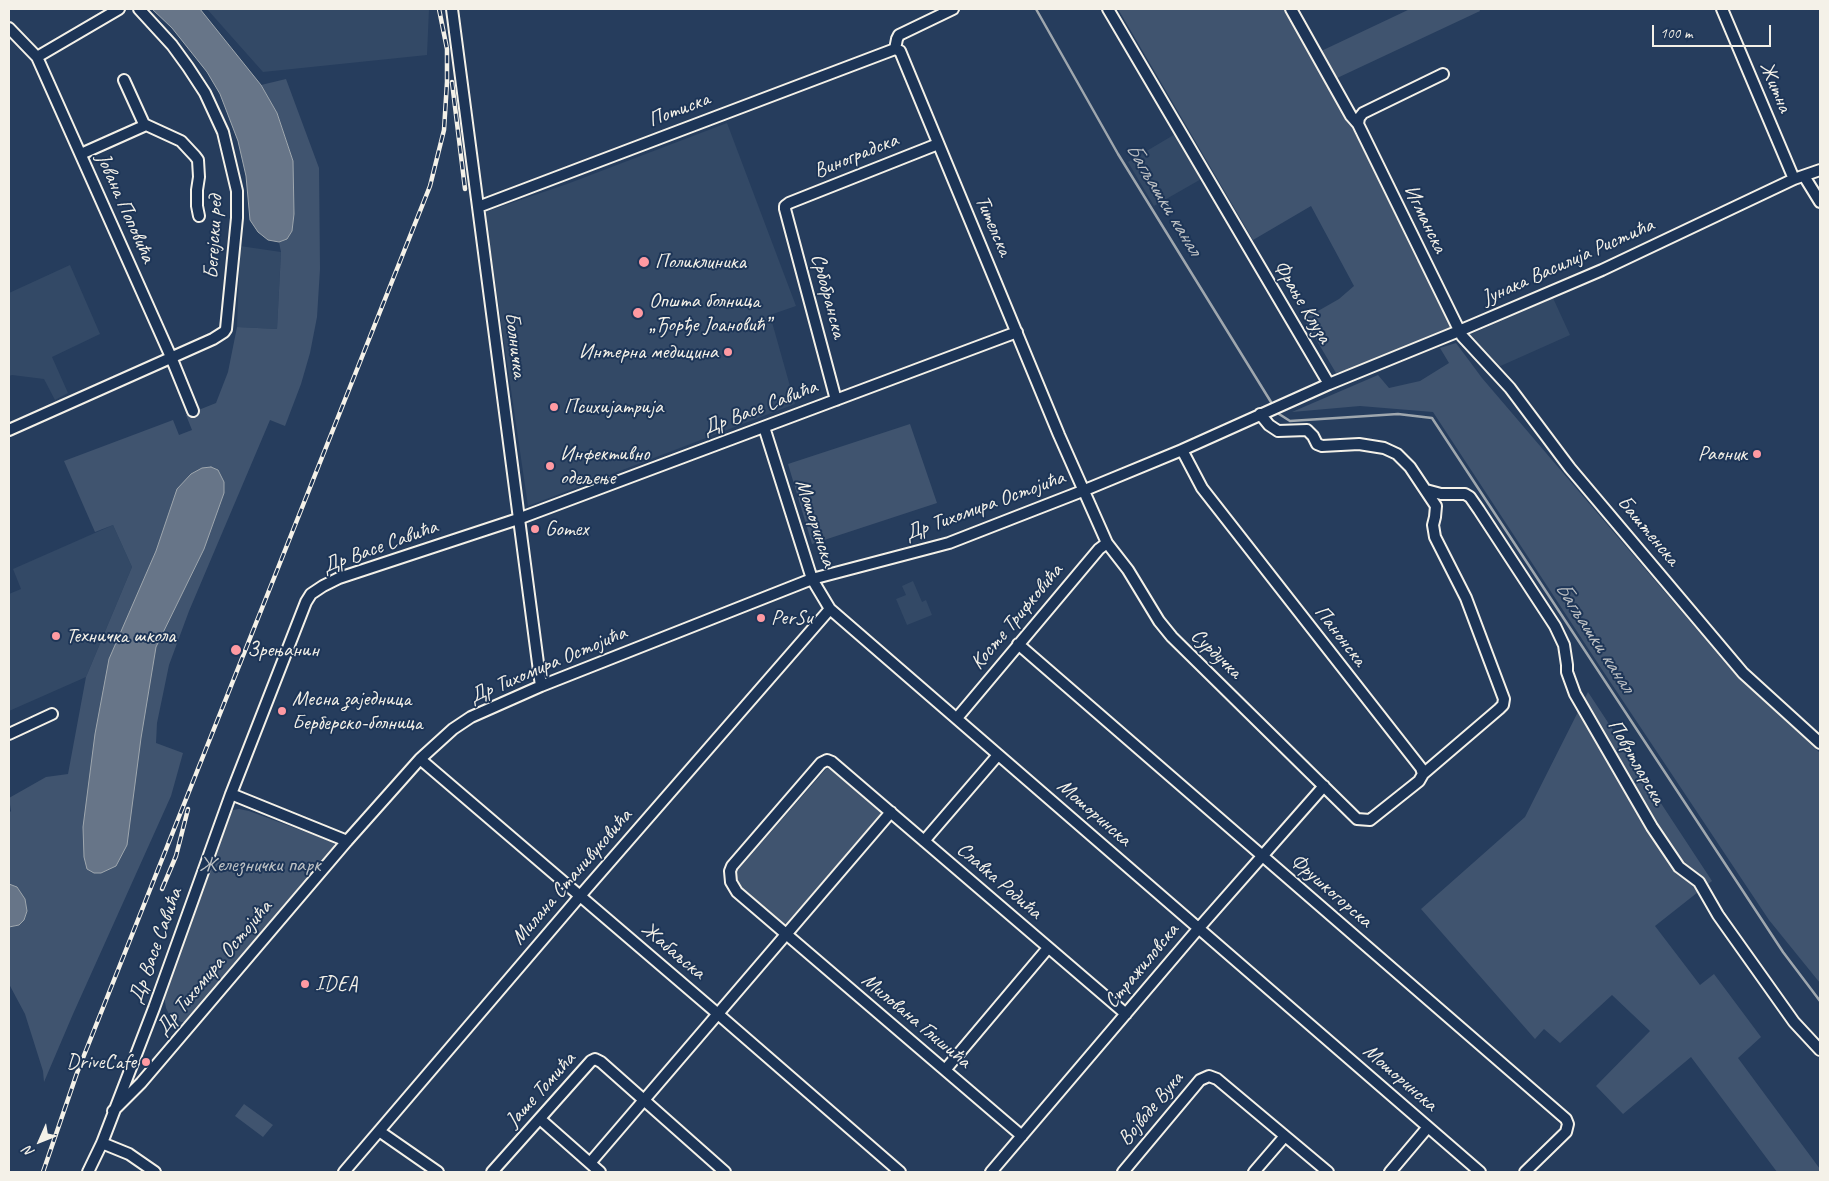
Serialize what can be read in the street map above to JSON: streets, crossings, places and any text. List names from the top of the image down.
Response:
{
  "streets": {
    "street": [
      "Житна",
      "Потиска",
      "Виноградска",
      "Јована Поповића",
      "Игманска",
      "Тителска",
      "Бегејски ред",
      "Јунака Василија Ристића",
      "Србобранска",
      "Фрање Клуза",
      "Болничка",
      "Др Васе Савића",
      "Др Тихомира Остојића",
      "Мошоринска",
      "Баштенска",
      "Косте Трифковића",
      "Панонска",
      "Сурдучка",
      "Повртларска",
      "Милана Станивуковића",
      "Славка Родића",
      "Фрушкогорска",
      "Жабаљска",
      "Стражиловска",
      "Милована Глишића",
      "Јаше Томића",
      "Војводе Вука"
    ]
  },
  "crossings": [
    ["Житна", "Јунака Василија Ристића"],
    ["Потиска", "Тителска"],
    ["Потиска", "Болничка"],
    ["Виноградска", "Тителска"],
    ["Виноградска", "Србобранска"],
    ["Јована Поповића", "Бегејски ред"],
    ["Игманска", "Јунака Василија Ристића"],
    ["Игманска", "Баштенска"],
    ["Тителска", "Др Васе Савића"],
    ["Тителска", "Др Тихомира Остојића"],
    ["Тителска", "Сурдучка"],
    ["Јунака Василија Ристића", "Фрање Клуза"],
    ["Јунака Василија Ристића", "Баштенска"],
    ["Србобранска", "Др Васе Савића"],
    ["Болничка", "Др Васе Савића"],
    ["Болничка", "Др Тихомира Остојића"],
    ["Др Васе Савића", "Др Тихомира Остојића"],
    ["Др Васе Савића", "Мошоринска"],
    ["Др Тихомира Остојића", "Мошоринска"],
    ["Др Тихомира Остојића", "Сурдучка"],
    ["Др Тихомира Остојића", "Жабаљска"],
    ["Мошоринска", "Косте Трифковића"],
    ["Мошоринска", "Милана Станивуковића"],
    ["Мошоринска", "Стражиловска"],
    ["Косте Трифковића", "Сурдучка"],
    ["Косте Трифковића", "Фрушкогорска"],
    ["Панонска", "Сурдучка"],
    ["Сурдучка", "Стражиловска"],
    ["Милана Станивуковића", "Жабаљска"],
    ["Славка Родића", "Стражиловска"],
    ["Славка Родића", "Милована Глишића"],
    ["Фрушкогорска", "Стражиловска"],
    ["Стражиловска", "Милована Глишића"]
  ],
  "water": ["Багљашки канал"],
  "parks": ["Железнички парк"],
  "places": [
    "Поликлиника",
    "Општа болница „Ђорђе Јоановић”",
    "Интерна медицина",
    "Психијатрија",
    "Раоник",
    "Инфективно одељење",
    "Gomex",
    "PerSu",
    "Техничка школа",
    "Зрењанин",
    "Месна заједница Берберско-болница",
    "IDEA",
    "DriveCafe"
  ],
  "scale_bar": "100 m",
  "north": "bottom left"
}
